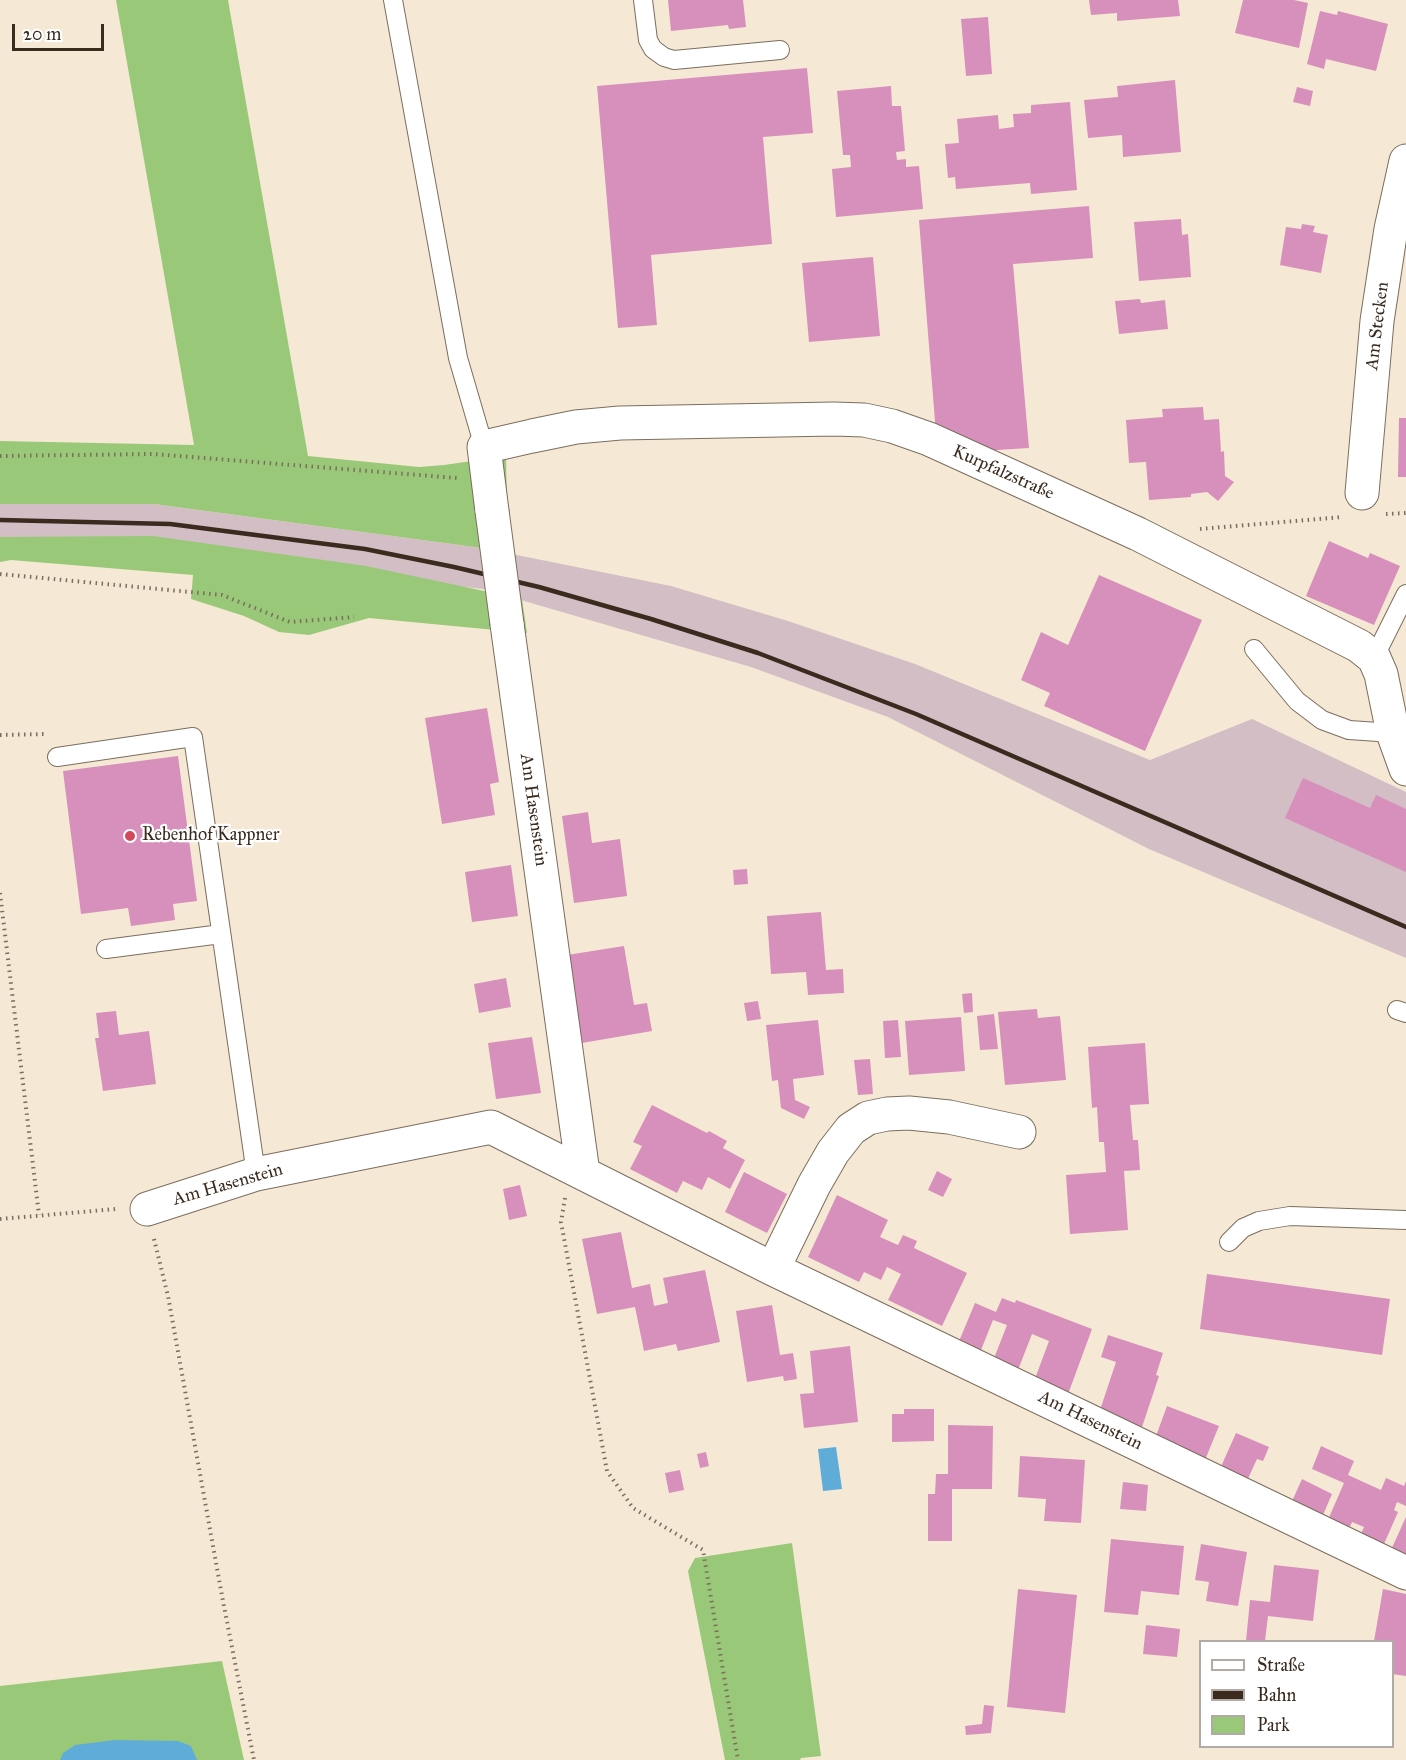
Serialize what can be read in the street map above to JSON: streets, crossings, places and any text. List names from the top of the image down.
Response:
{
  "streets": {
    "street": ["Am Stecken", "Kurpfalzstraße", "Am Hasenstein"]
  },
  "crossings": [
    ["Kurpfalzstraße", "Am Hasenstein"]
  ],
  "places": ["Rebenhof Kappner"],
  "legend": ["Straße", "Bahn", "Park"],
  "scale_bar": "20 m"
}
